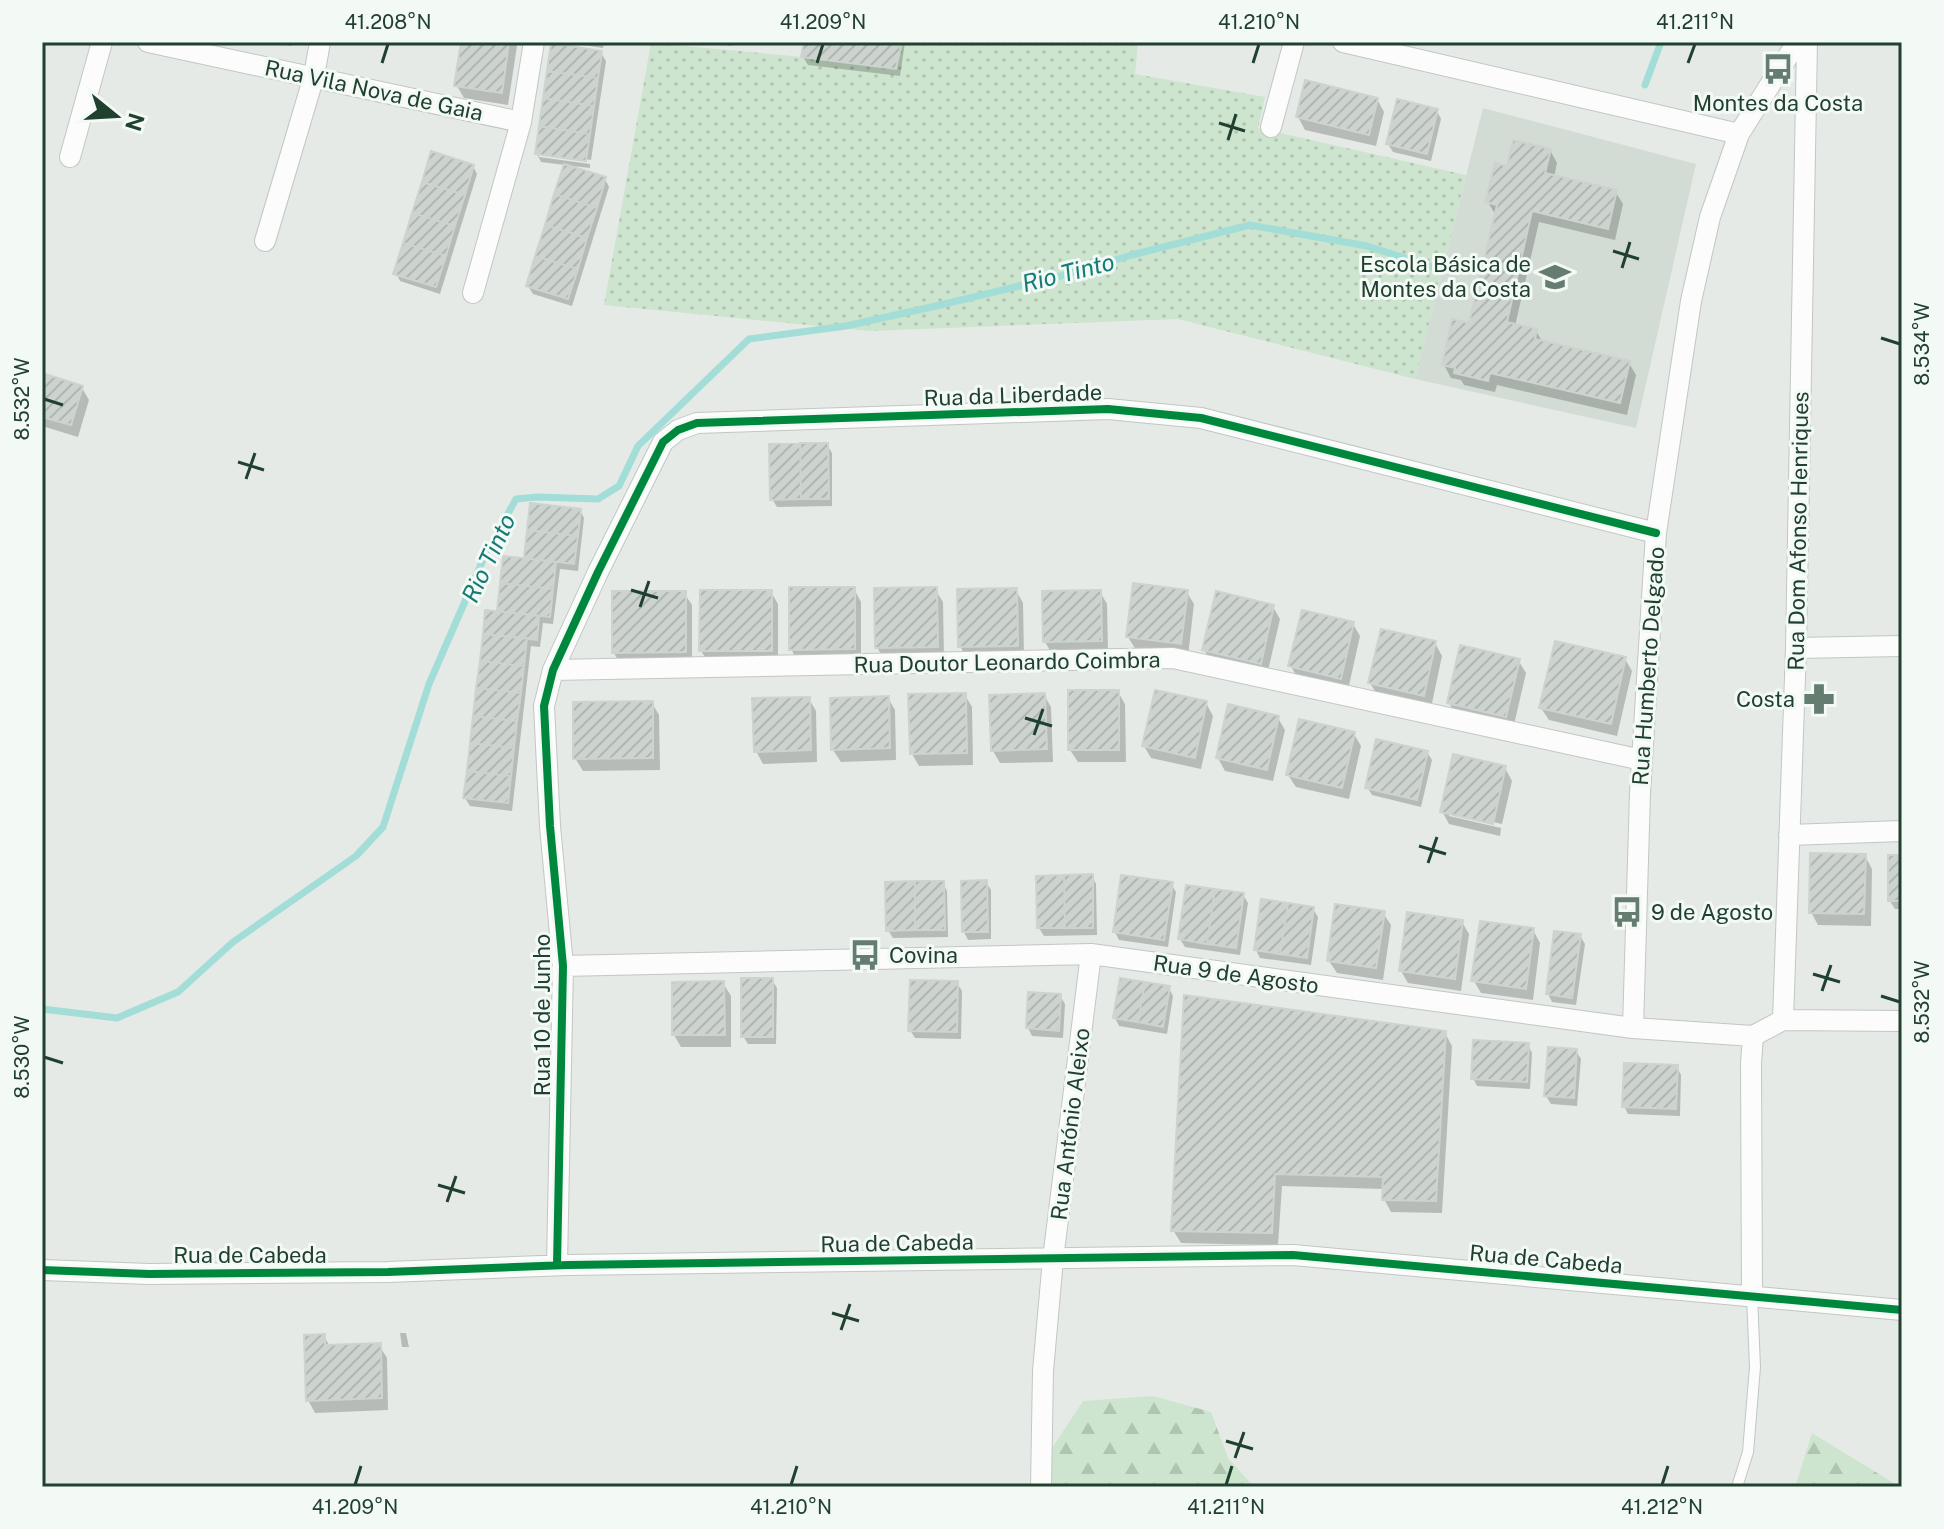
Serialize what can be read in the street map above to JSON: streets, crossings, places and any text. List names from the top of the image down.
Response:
{
  "streets": {
    "street": [
      "Rua Vila Nova de Gaia",
      "Rua da Liberdade",
      "Rua Dom Afonso Henriques",
      "Rua Doutor Leonardo Coimbra",
      "Rua Humberto Delgado",
      "Rua 9 de Agosto",
      "Rua 10 de Junho",
      "Rua António Aleixo",
      "Rua de Cabeda"
    ]
  },
  "crossings": [
    ["Rua da Liberdade", "Rua Doutor Leonardo Coimbra"],
    ["Rua da Liberdade", "Rua Humberto Delgado"],
    ["Rua da Liberdade", "Rua 10 de Junho"],
    ["Rua Doutor Leonardo Coimbra", "Rua Humberto Delgado"],
    ["Rua Doutor Leonardo Coimbra", "Rua 10 de Junho"],
    ["Rua Humberto Delgado", "Rua 9 de Agosto"],
    ["Rua 9 de Agosto", "Rua 10 de Junho"],
    ["Rua 9 de Agosto", "Rua António Aleixo"],
    ["Rua 10 de Junho", "Rua de Cabeda"],
    ["Rua António Aleixo", "Rua de Cabeda"]
  ],
  "water": ["Rio Tinto"],
  "places": {
    "bus stop": ["Montes da Costa", "9 de Agosto", "Covina"],
    "school or university": ["Escola Básica de Montes da Costa"],
    "pharmacy": ["Costa"]
  },
  "north": "right",
  "coordinates": [
    "41.208°N",
    "41.209°N",
    "41.210°N",
    "41.211°N",
    "8.534°W",
    "8.532°W",
    "8.530°W",
    "41.212°N"
  ]
}
